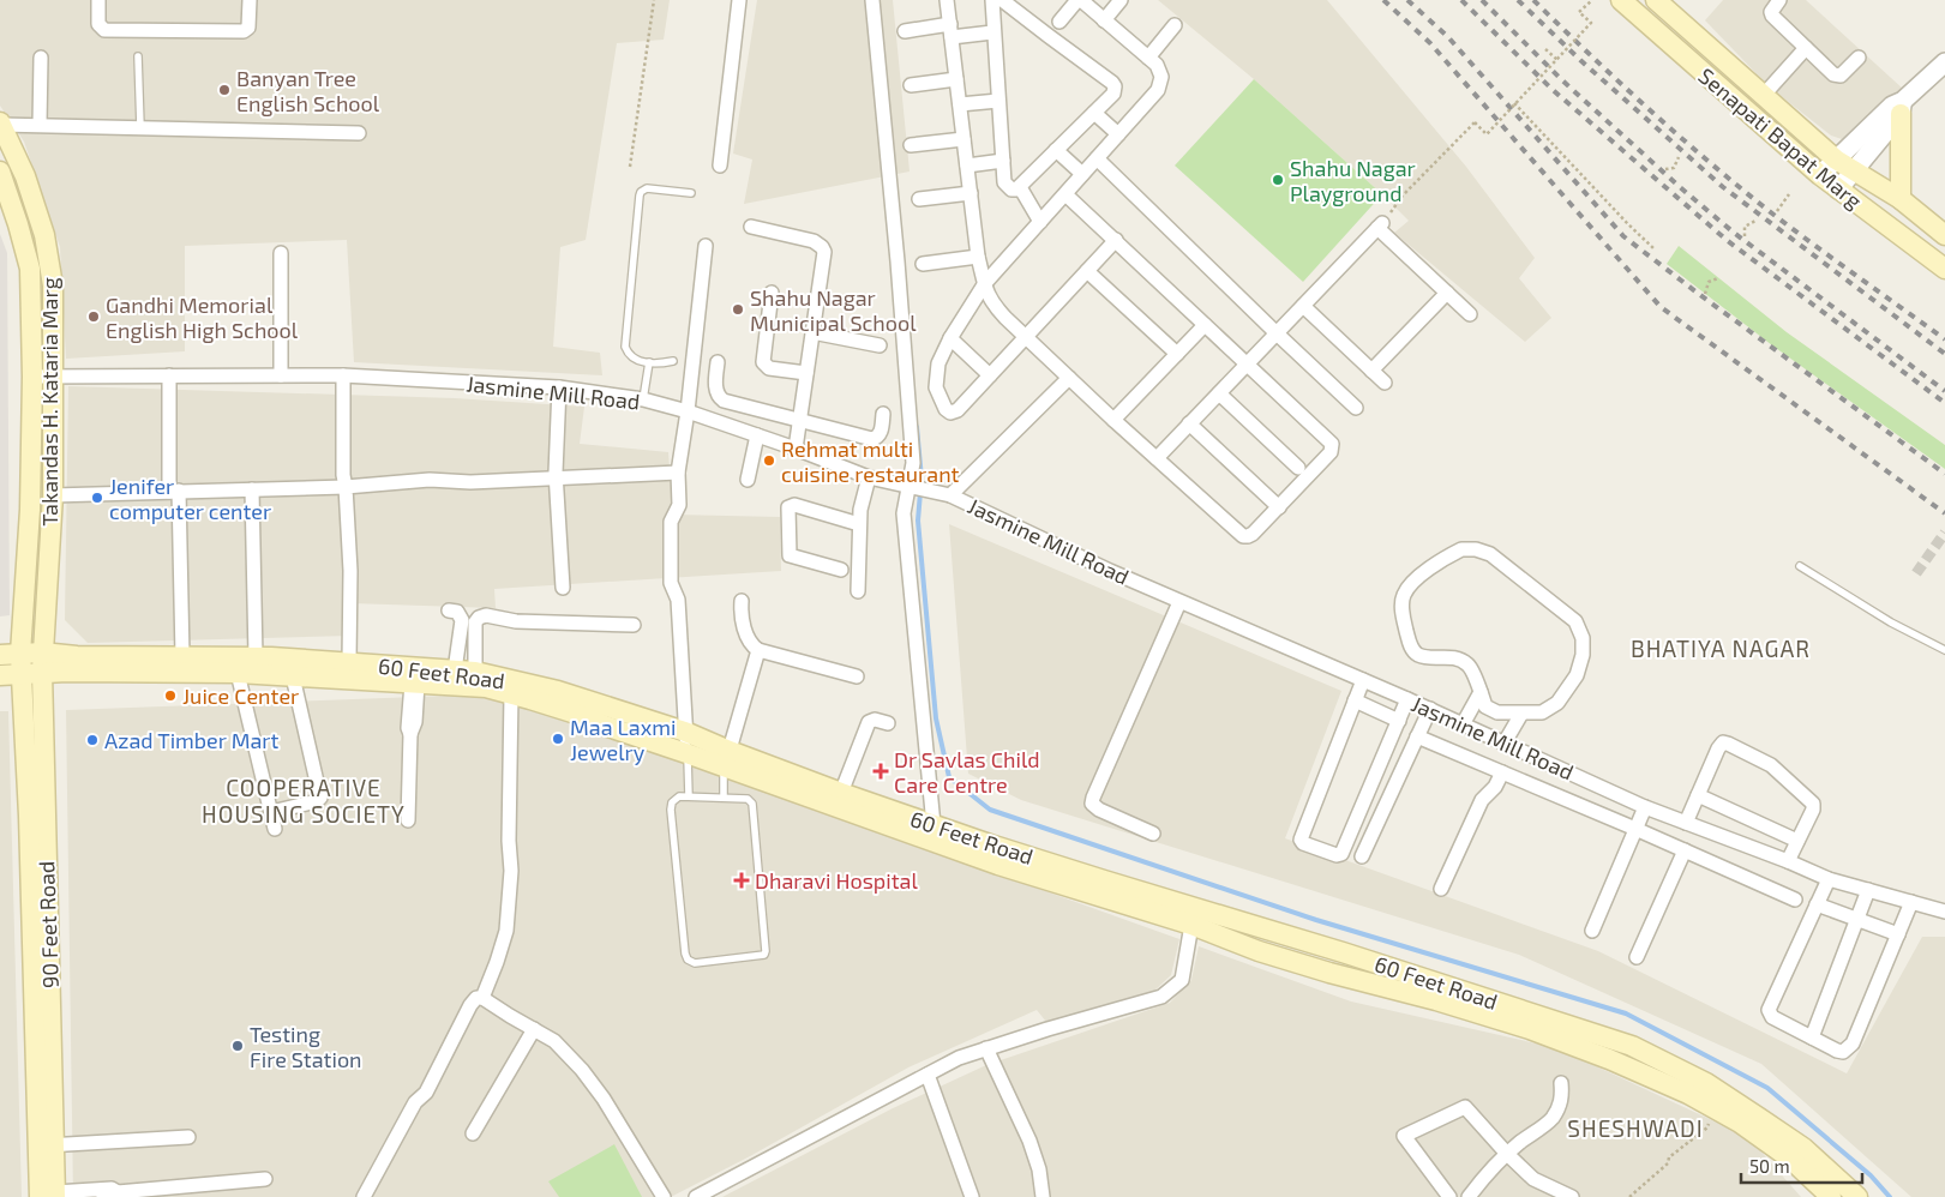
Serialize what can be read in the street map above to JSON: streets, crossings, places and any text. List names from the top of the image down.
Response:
{
  "streets": {
    "main road": [
      "Senapati Bapat Marg",
      "Takandas H. Kataria Marg",
      "60 Feet Road",
      "90 Feet Road"
    ],
    "street": ["Jasmine Mill Road"]
  },
  "crossings": [
    ["Jasmine Mill Road", "Takandas H. Kataria Marg"],
    ["Takandas H. Kataria Marg", "60 Feet Road"],
    ["Takandas H. Kataria Marg", "90 Feet Road"],
    ["60 Feet Road", "90 Feet Road"]
  ],
  "districts": ["BHATIYA NAGAR", "COOPERATIVE HOUSING SOCIETY", "SHESHWADI"],
  "places": {
    "other": [
      "Banyan Tree English School",
      "Shahu Nagar Playground",
      "Shahu Nagar Municipal School",
      "Gandhi Memorial English High School",
      "Rehmat multi cuisine restaurant",
      "Jenifer computer center",
      "Juice Center",
      "Maa Laxmi Jewelry",
      "Azad Timber Mart",
      "Testing Fire Station"
    ],
    "health": ["Dr Savlas Child Care Centre", "Dharavi Hospital"]
  },
  "scale_bar": "50 m"
}
